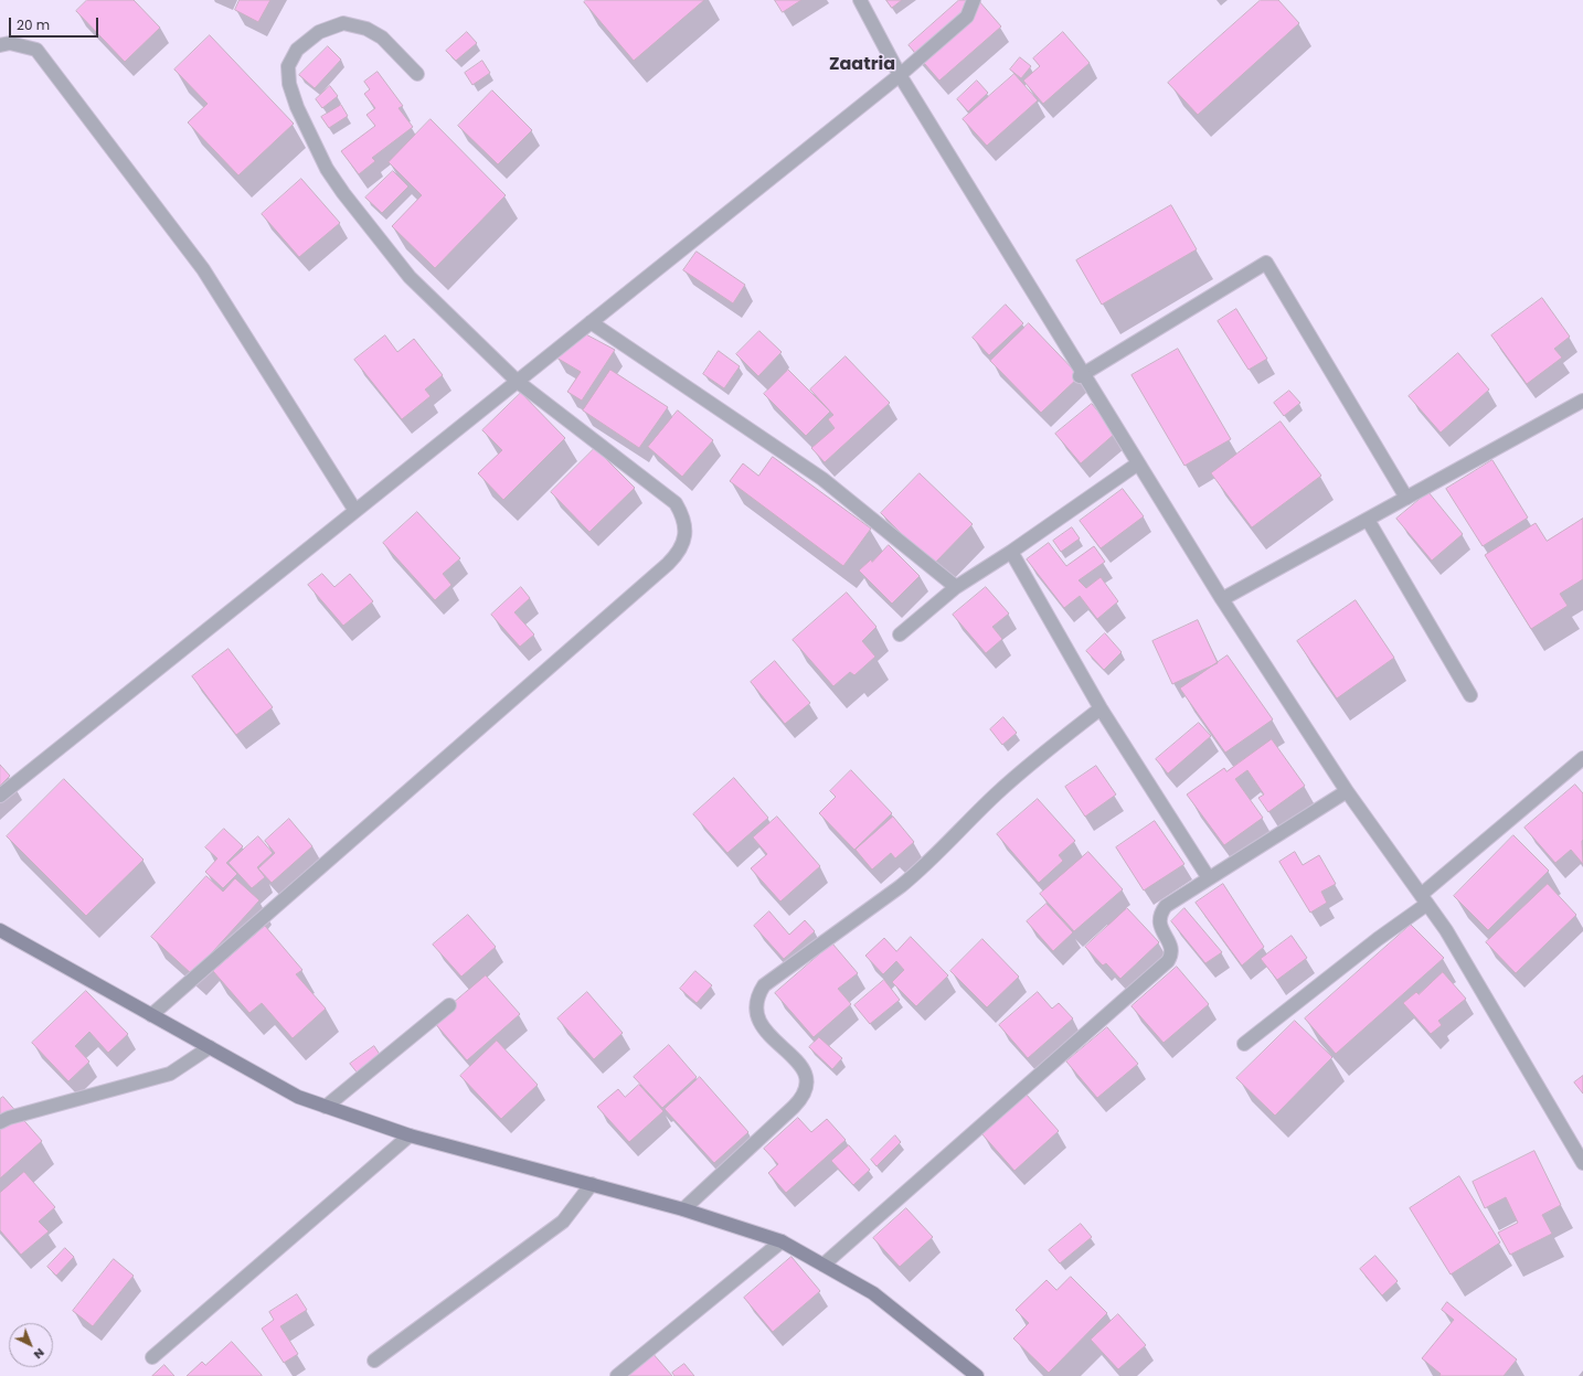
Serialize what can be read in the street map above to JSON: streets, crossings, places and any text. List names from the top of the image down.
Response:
{
  "districts": ["Zaatria"],
  "scale_bar": "20 m",
  "north": "bottom right"
}
